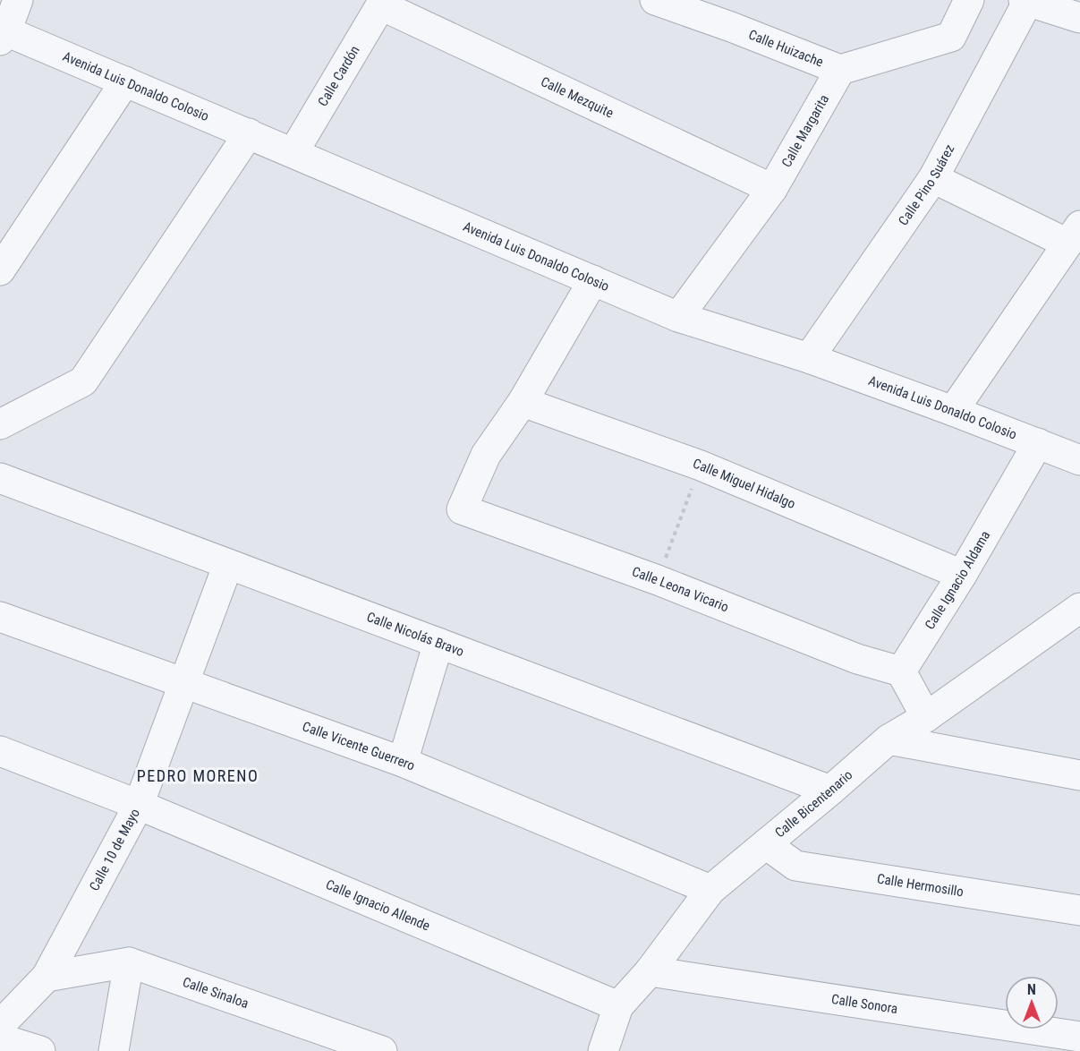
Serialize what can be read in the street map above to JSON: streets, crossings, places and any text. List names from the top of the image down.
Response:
{
  "streets": {
    "street": [
      "Calle Huizache",
      "Calle Cardón",
      "Avenida Luis Donaldo Colosio",
      "Calle Mezquite",
      "Calle Margarita",
      "Calle Pino Suárez",
      "Calle Miguel Hidalgo",
      "Calle Ignacio Aldama",
      "Calle Leona Vicario",
      "Calle Nicolás Bravo",
      "Calle Vicente Guerrero",
      "Calle Bicentenario",
      "Calle 10 de Mayo",
      "Calle Hermosillo",
      "Calle Ignacio Allende",
      "Calle Sinaloa",
      "Calle Sonora"
    ]
  },
  "crossings": [
    ["Calle Huizache", "Calle Margarita"],
    ["Calle Cardón", "Avenida Luis Donaldo Colosio"],
    ["Calle Cardón", "Calle Mezquite"],
    ["Avenida Luis Donaldo Colosio", "Calle Margarita"],
    ["Avenida Luis Donaldo Colosio", "Calle Pino Suárez"],
    ["Avenida Luis Donaldo Colosio", "Calle Ignacio Aldama"],
    ["Calle Mezquite", "Calle Margarita"],
    ["Calle Miguel Hidalgo", "Calle Ignacio Aldama"],
    ["Calle Miguel Hidalgo", "Calle Leona Vicario"],
    ["Calle Ignacio Aldama", "Calle Leona Vicario"],
    ["Calle Nicolás Bravo", "Calle Bicentenario"],
    ["Calle Nicolás Bravo", "Calle 10 de Mayo"],
    ["Calle Vicente Guerrero", "Calle Bicentenario"],
    ["Calle Vicente Guerrero", "Calle 10 de Mayo"],
    ["Calle Bicentenario", "Calle Hermosillo"],
    ["Calle Bicentenario", "Calle Ignacio Allende"],
    ["Calle Bicentenario", "Calle Sonora"],
    ["Calle 10 de Mayo", "Calle Ignacio Allende"],
    ["Calle 10 de Mayo", "Calle Sinaloa"]
  ],
  "districts": ["PEDRO MORENO"],
  "north": "top"
}
